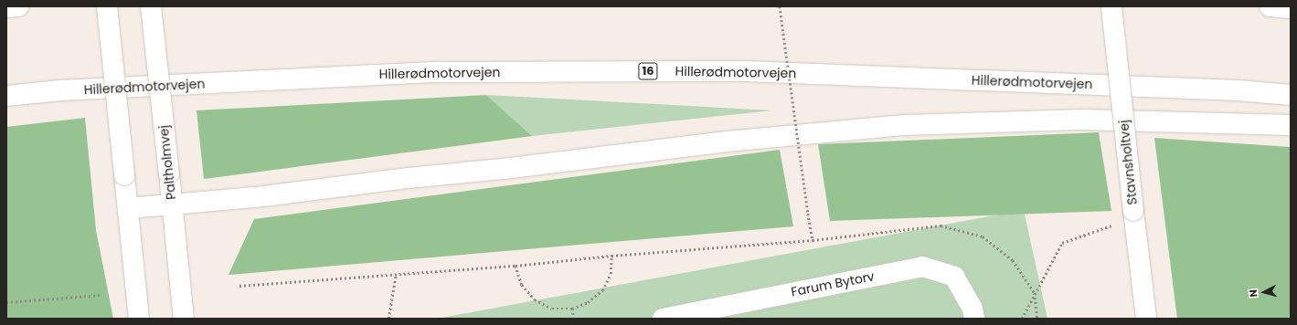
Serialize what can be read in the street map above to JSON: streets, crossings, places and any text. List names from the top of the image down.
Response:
{
  "streets": {
    "main road": [
      "16",
      "Hillerødmotorvejen",
      "Paltholmvej",
      "Stavnsholtvej",
      "Farum Bytorv"
    ]
  },
  "north": "left"
}
